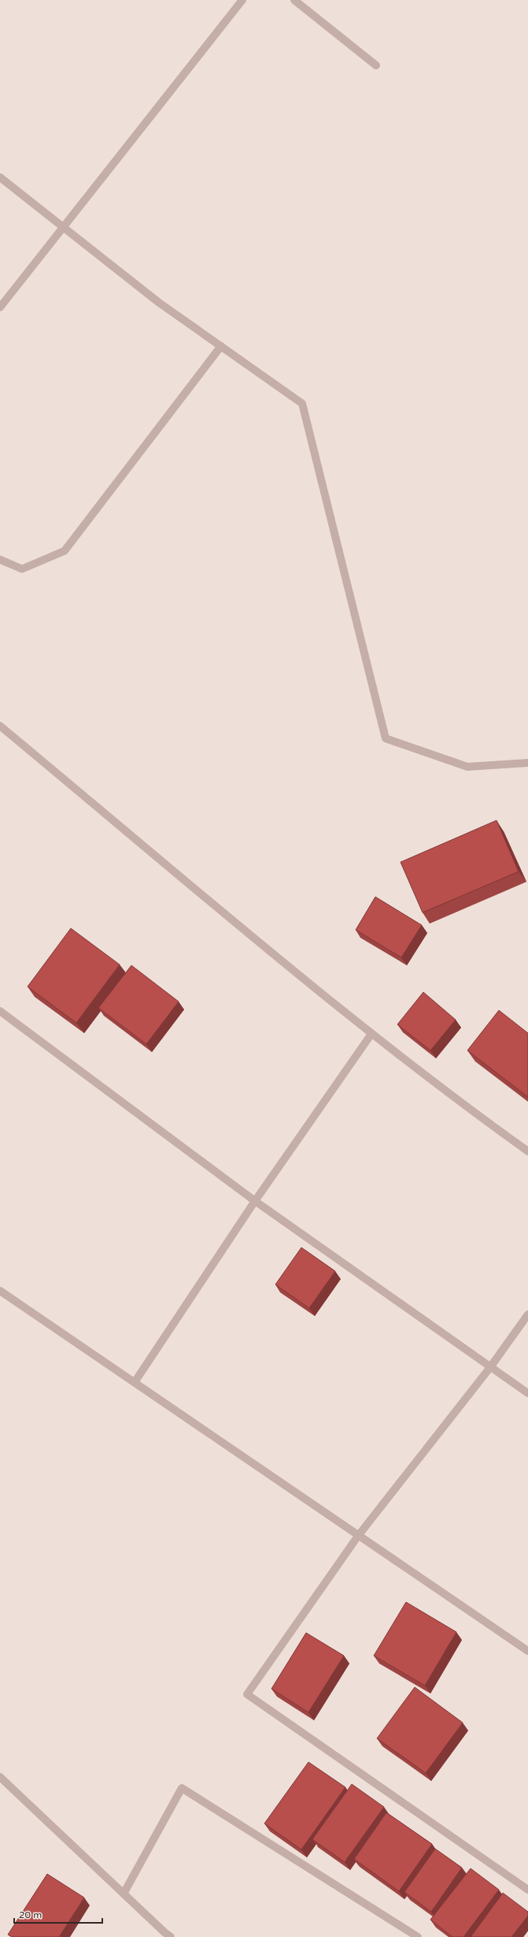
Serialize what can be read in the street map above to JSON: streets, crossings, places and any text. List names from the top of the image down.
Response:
{
  "scale_bar": "20 m"
}
